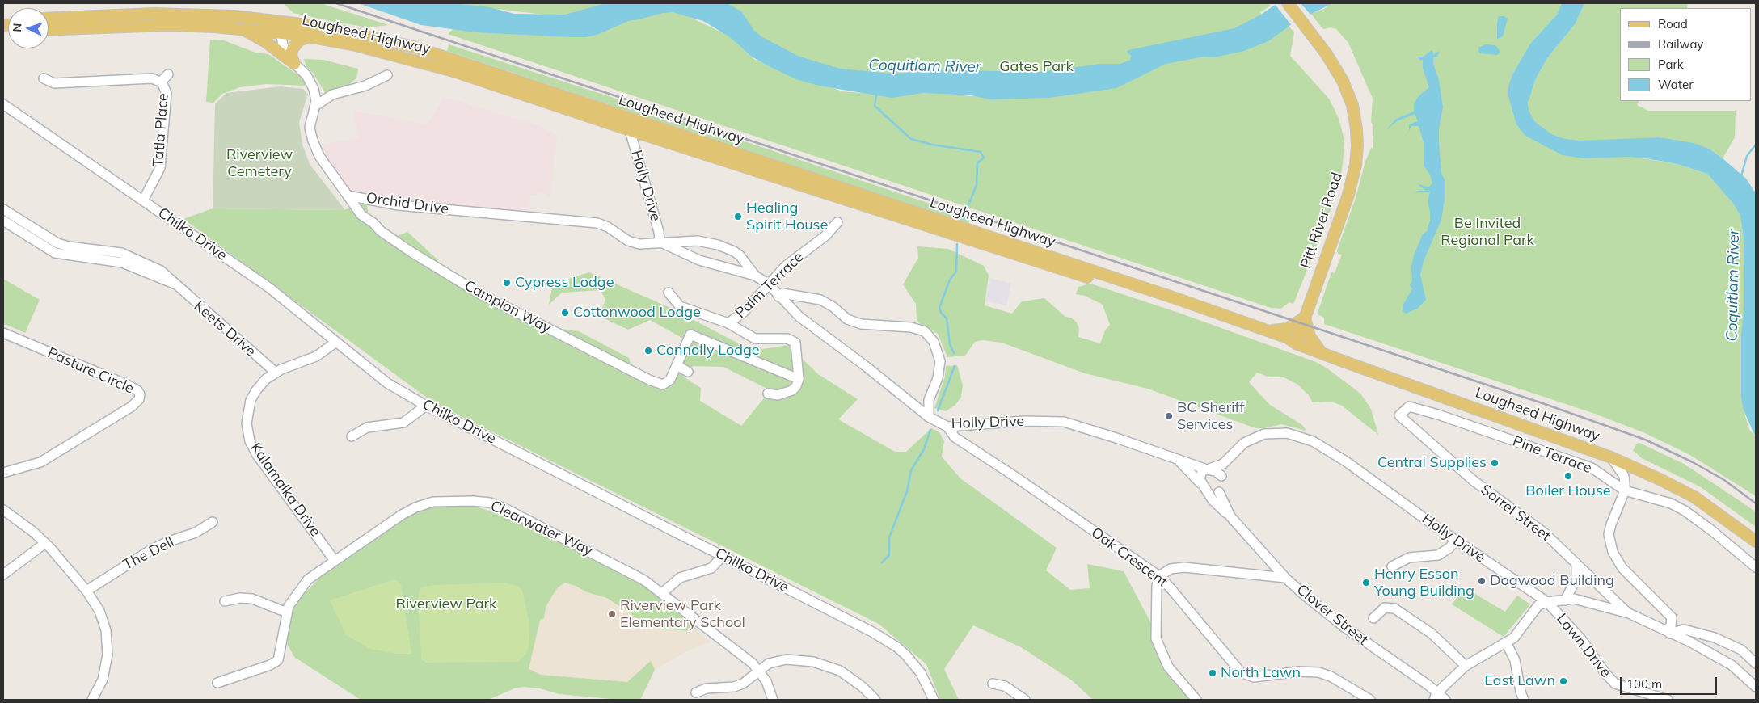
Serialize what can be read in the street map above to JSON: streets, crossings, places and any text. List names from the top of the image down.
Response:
{
  "streets": {
    "main road": ["Lougheed Highway", "Pitt River Road"],
    "street": [
      "Tatla Place",
      "Holly Drive",
      "Orchid Drive",
      "Chilko Drive",
      "Palm Terrace",
      "Campion Way",
      "Keets Drive",
      "Pasture Circle",
      "Pine Terrace",
      "Kalamalka Drive",
      "Sorrel Street",
      "Clearwater Way",
      "The Dell",
      "Oak Crescent",
      "Clover Street",
      "Lawn Drive"
    ]
  },
  "crossings": [
    ["Lougheed Highway", "Holly Drive"],
    ["Lougheed Highway", "Orchid Drive"],
    ["Lougheed Highway", "Pitt River Road"],
    ["Tatla Place", "Chilko Drive"],
    ["Holly Drive", "Orchid Drive"],
    ["Holly Drive", "Palm Terrace"],
    ["Holly Drive", "Oak Crescent"],
    ["Holly Drive", "Clover Street"],
    ["Holly Drive", "Lawn Drive"],
    ["Orchid Drive", "Campion Way"],
    ["Chilko Drive", "Kalamalka Drive"],
    ["Palm Terrace", "Campion Way"],
    ["Keets Drive", "Kalamalka Drive"],
    ["Pine Terrace", "Sorrel Street"],
    ["Kalamalka Drive", "Clearwater Way"]
  ],
  "water": ["Coquitlam River"],
  "parks": [
    "Gates Park",
    "Riverview Cemetery",
    "Be Invited Regional Park",
    "Riverview Park"
  ],
  "places": [
    "Healing Spirit House",
    "Cypress Lodge",
    "Cottonwood Lodge",
    "Connolly Lodge",
    "BC Sheriff Services",
    "Central Supplies",
    "Boiler House",
    "Dogwood Building",
    "Henry Esson Young Building",
    "Riverview Park Elementary School",
    "North Lawn",
    "East Lawn"
  ],
  "legend": [
    "Road",
    "Railway",
    "Park",
    "Water"
  ],
  "scale_bar": "100 m",
  "north": "left"
}
